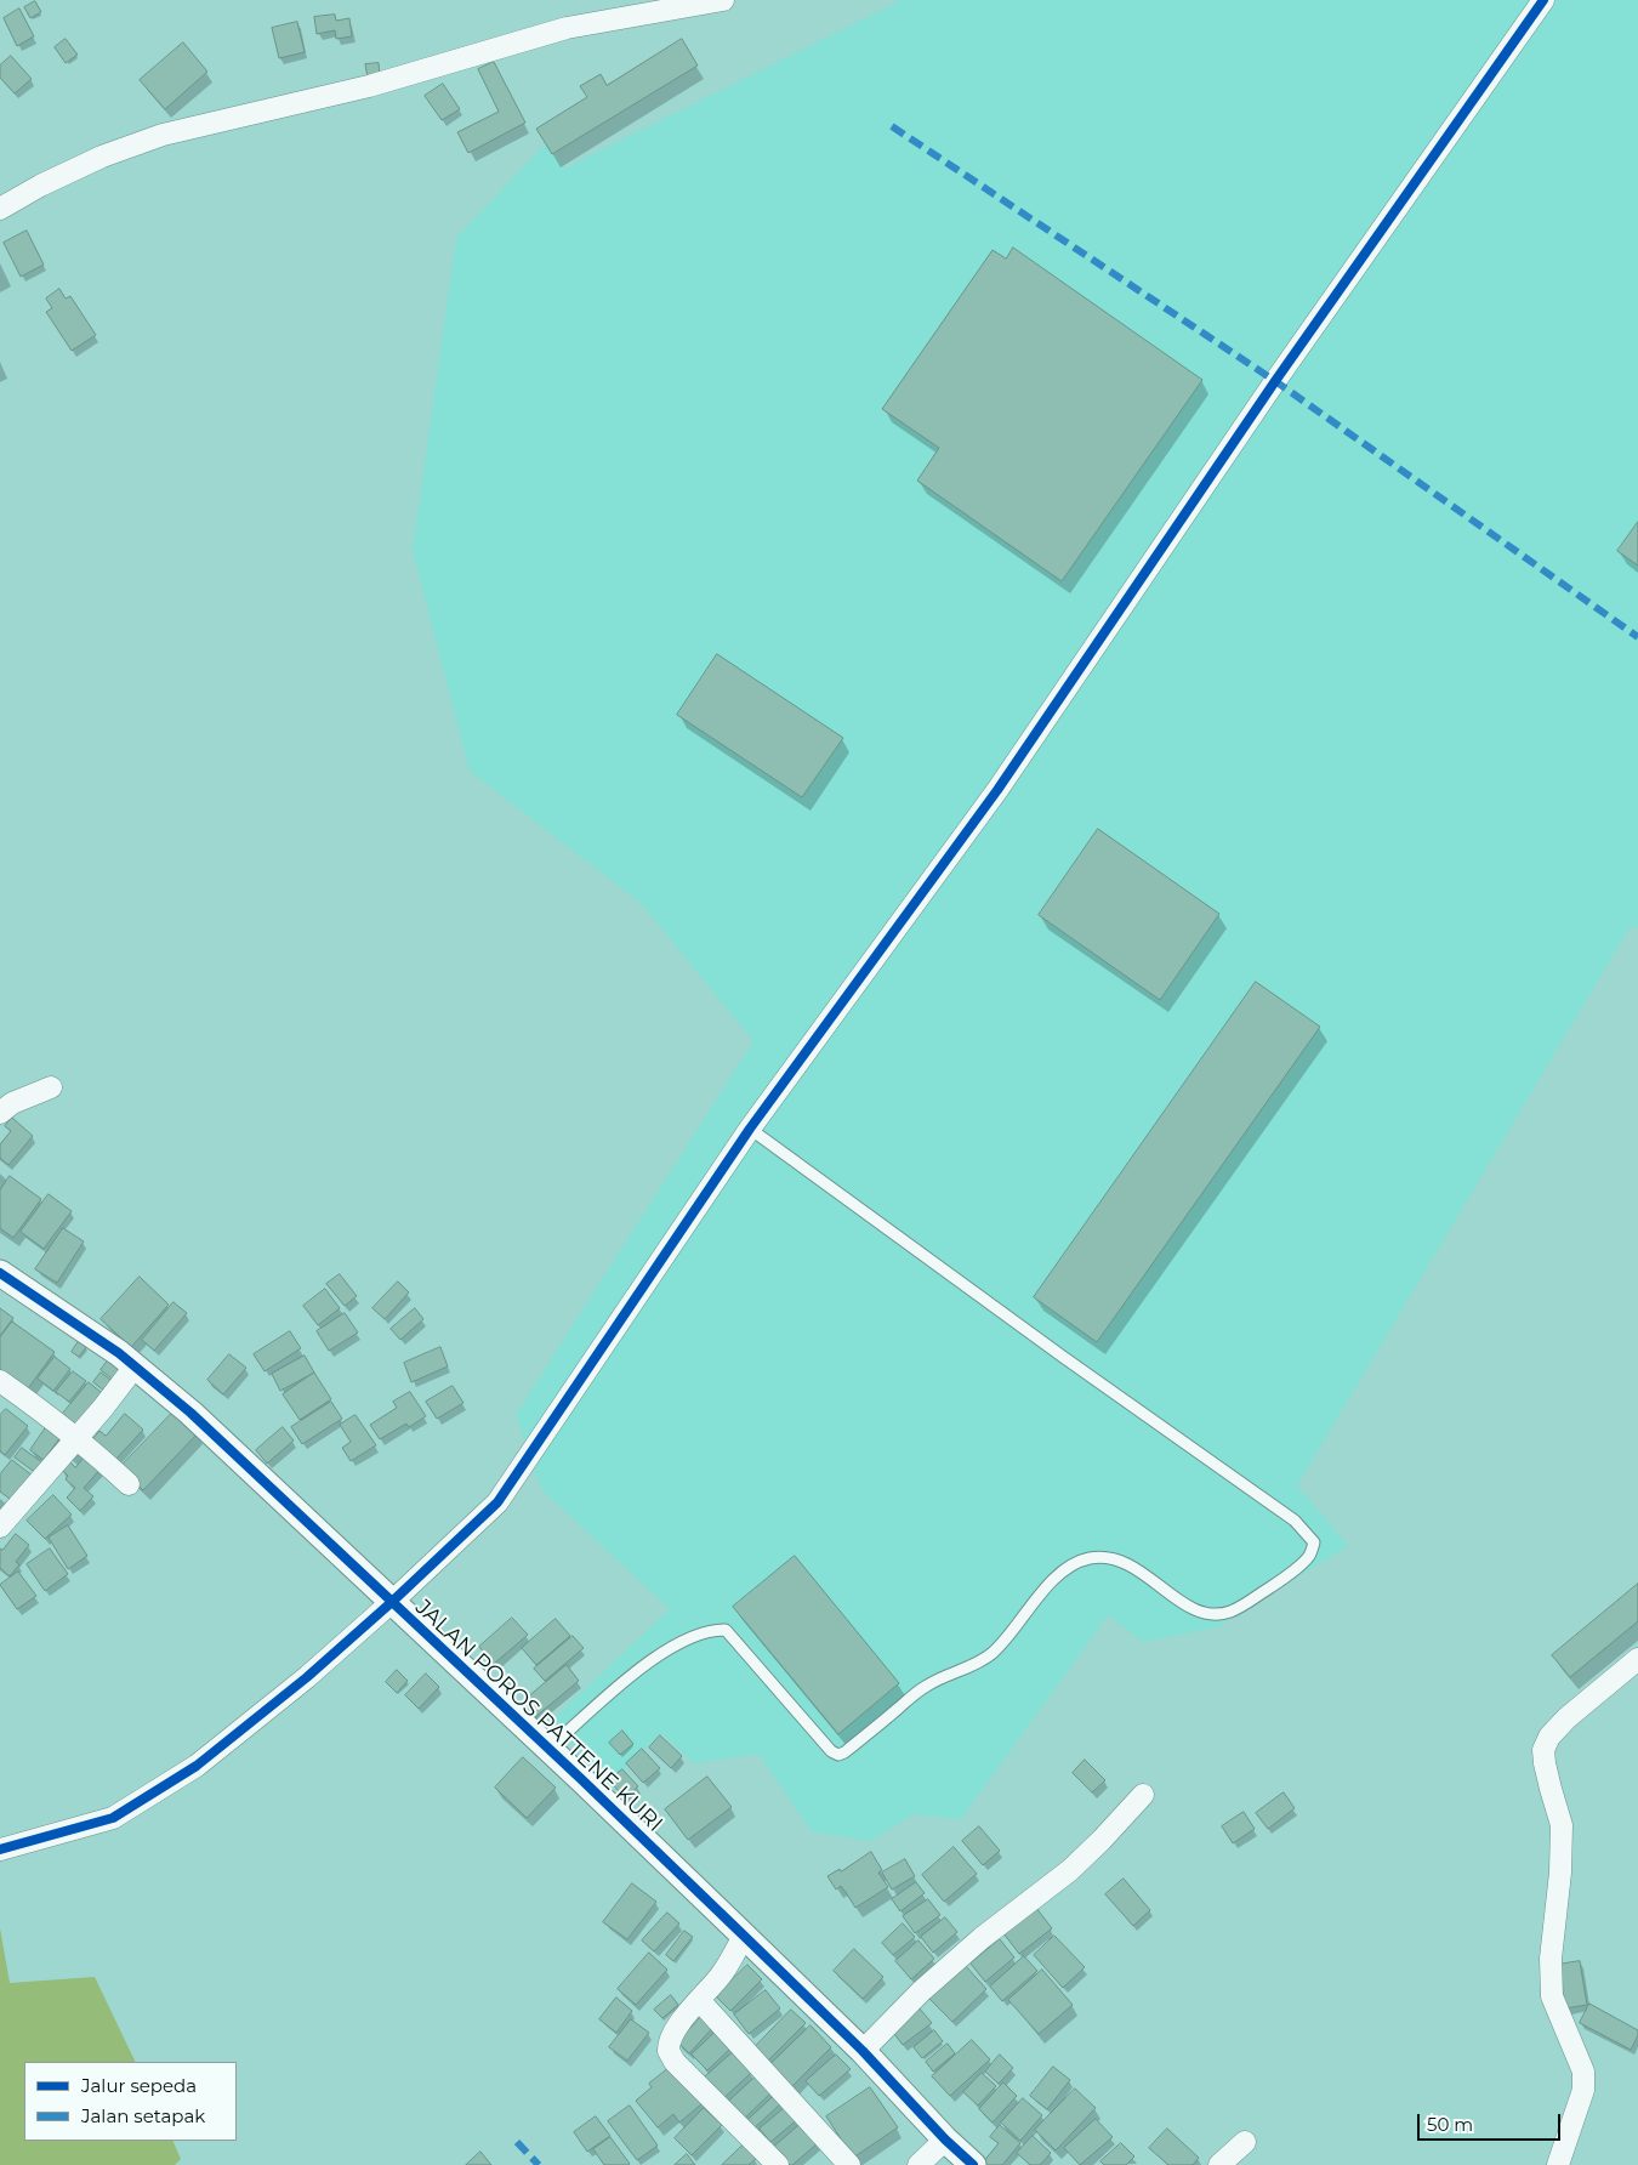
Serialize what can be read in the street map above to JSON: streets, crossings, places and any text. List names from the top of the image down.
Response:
{
  "streets": {
    "street": ["JALAN POROS PATTENE KURI"]
  },
  "legend": ["Jalur sepeda", "Jalan setapak"],
  "scale_bar": "50 m"
}
